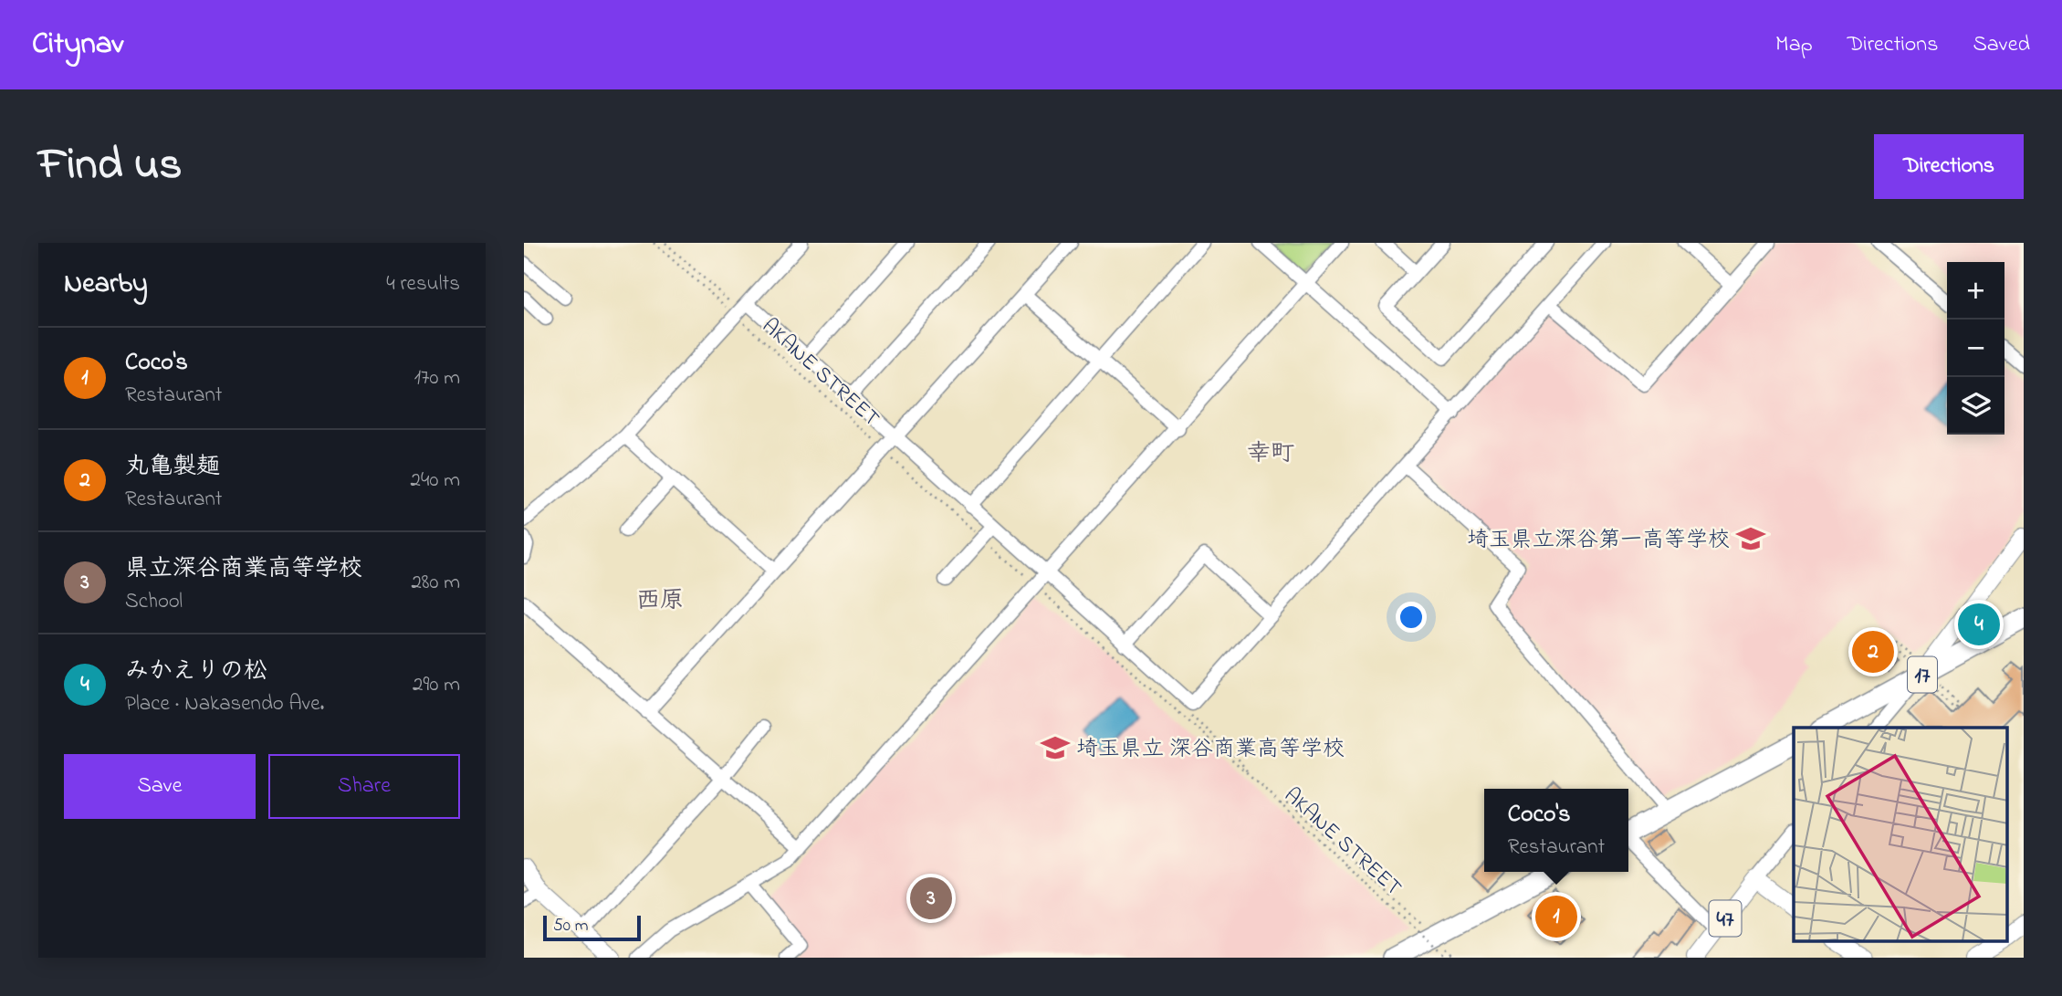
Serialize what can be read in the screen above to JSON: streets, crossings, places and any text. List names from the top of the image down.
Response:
{
  "streets": {
    "highway": ["17"],
    "main road": ["47"],
    "path": ["AKANE STREET"]
  },
  "districts": ["幸町", "西原"],
  "places": {
    "school or university": ["埼玉県立深谷第一高等学校", "埼玉県立 深谷商業高等学校"]
  },
  "scale_bar": "50 m",
  "page": {
    "header": "Citynav",
    "nav": ["Map", "Directions", "Saved"],
    "title": "Find us",
    "buttons": [
      "Directions",
      ["Save", "Share"]
    ],
    "heading": ["Nearby", "4 results"],
    "map_buttons": ["+", "−"],
    "list": [
      {
        "mark": "1",
        "name": "Coco's",
        "note": "Restaurant",
        "value": "170 m"
      },
      {
        "mark": "2",
        "name": "丸亀製麺",
        "note": "Restaurant",
        "value": "240 m"
      },
      {
        "mark": "3",
        "name": "県立深谷商業高等学校",
        "note": "School",
        "value": "280 m"
      },
      {
        "mark": "4",
        "name": "みかえりの松",
        "note": "Place · Nakasendo Ave.",
        "value": "290 m"
      }
    ],
    "pins": [
      "4",
      "2",
      "3",
      "1"
    ],
    "popup": ["Coco's", "Restaurant"],
    "scale": "50 m"
  }
}
